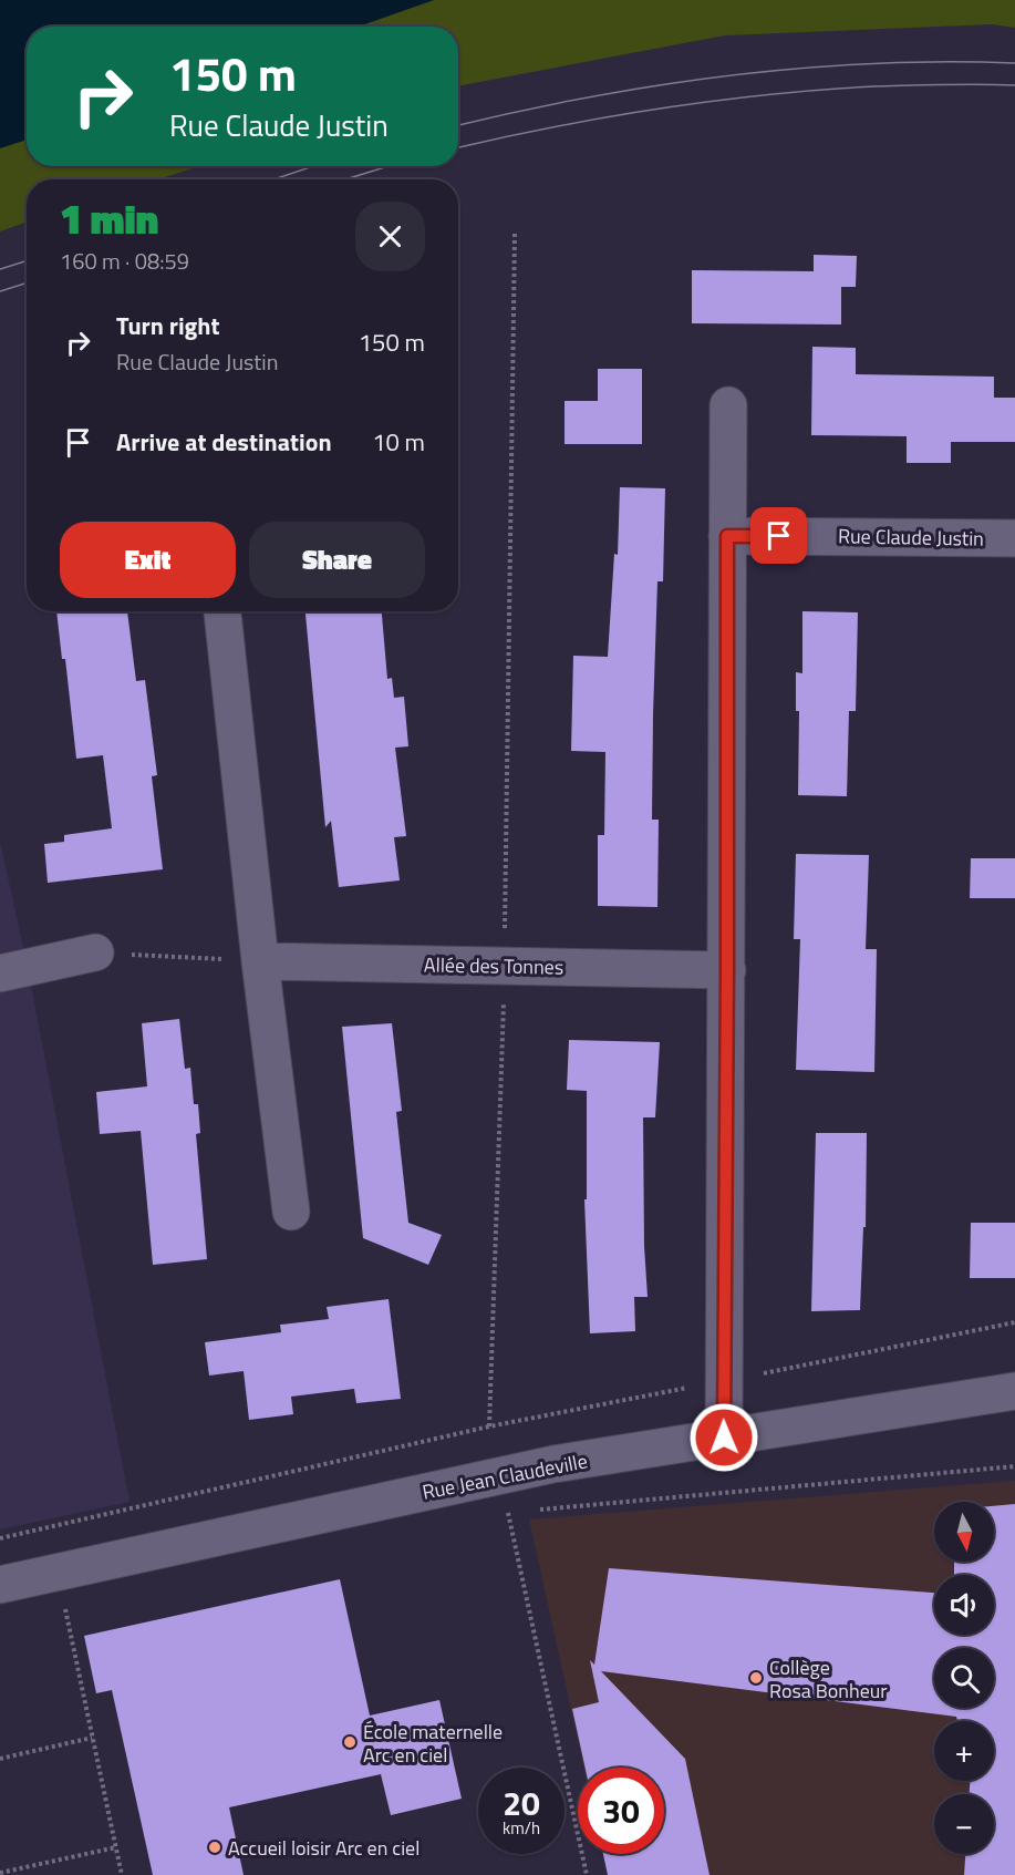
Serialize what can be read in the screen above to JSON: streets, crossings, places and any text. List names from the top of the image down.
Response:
{
  "streets": {
    "street": ["Rue Claude Justin", "Allée des Tonnes", "Rue Jean Claudeville"]
  },
  "places": ["Collège Rosa Bonheur", "École maternelle Arc en ciel", "Accueil loisir Arc en ciel"],
  "north": "bottom",
  "page": {
    "turn": ["150 m", "Rue Claude Justin"],
    "heading": ["1 min", "160 m · 08:59"],
    "list": [
      {
        "name": "Turn right",
        "note": "Rue Claude Justin",
        "value": "150 m"
      },
      {
        "name": "Arrive at destination",
        "value": "10 m"
      }
    ],
    "buttons": ["Exit", "Share"],
    "map_buttons": ["+", "−"],
    "speed": "20 km/h",
    "limit": "30"
  }
}
